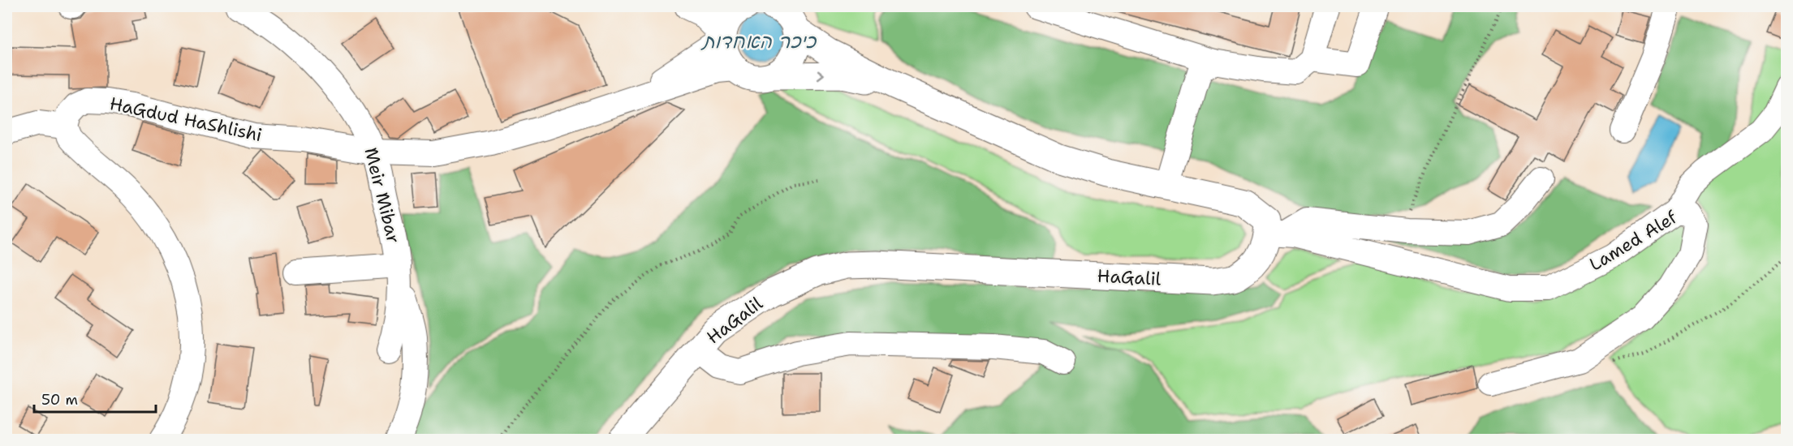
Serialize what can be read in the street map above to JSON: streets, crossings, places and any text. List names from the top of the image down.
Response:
{
  "streets": {
    "main road": ["HaGalil"],
    "street": ["HaGdud HaShlishi", "Meir Mibar", "Lamed Alef"]
  },
  "crossings": [
    ["HaGdud HaShlishi", "Meir Mibar"],
    ["Lamed Alef", "HaGalil"]
  ],
  "water": ["כיכר האחדות"],
  "scale_bar": "50 m"
}
